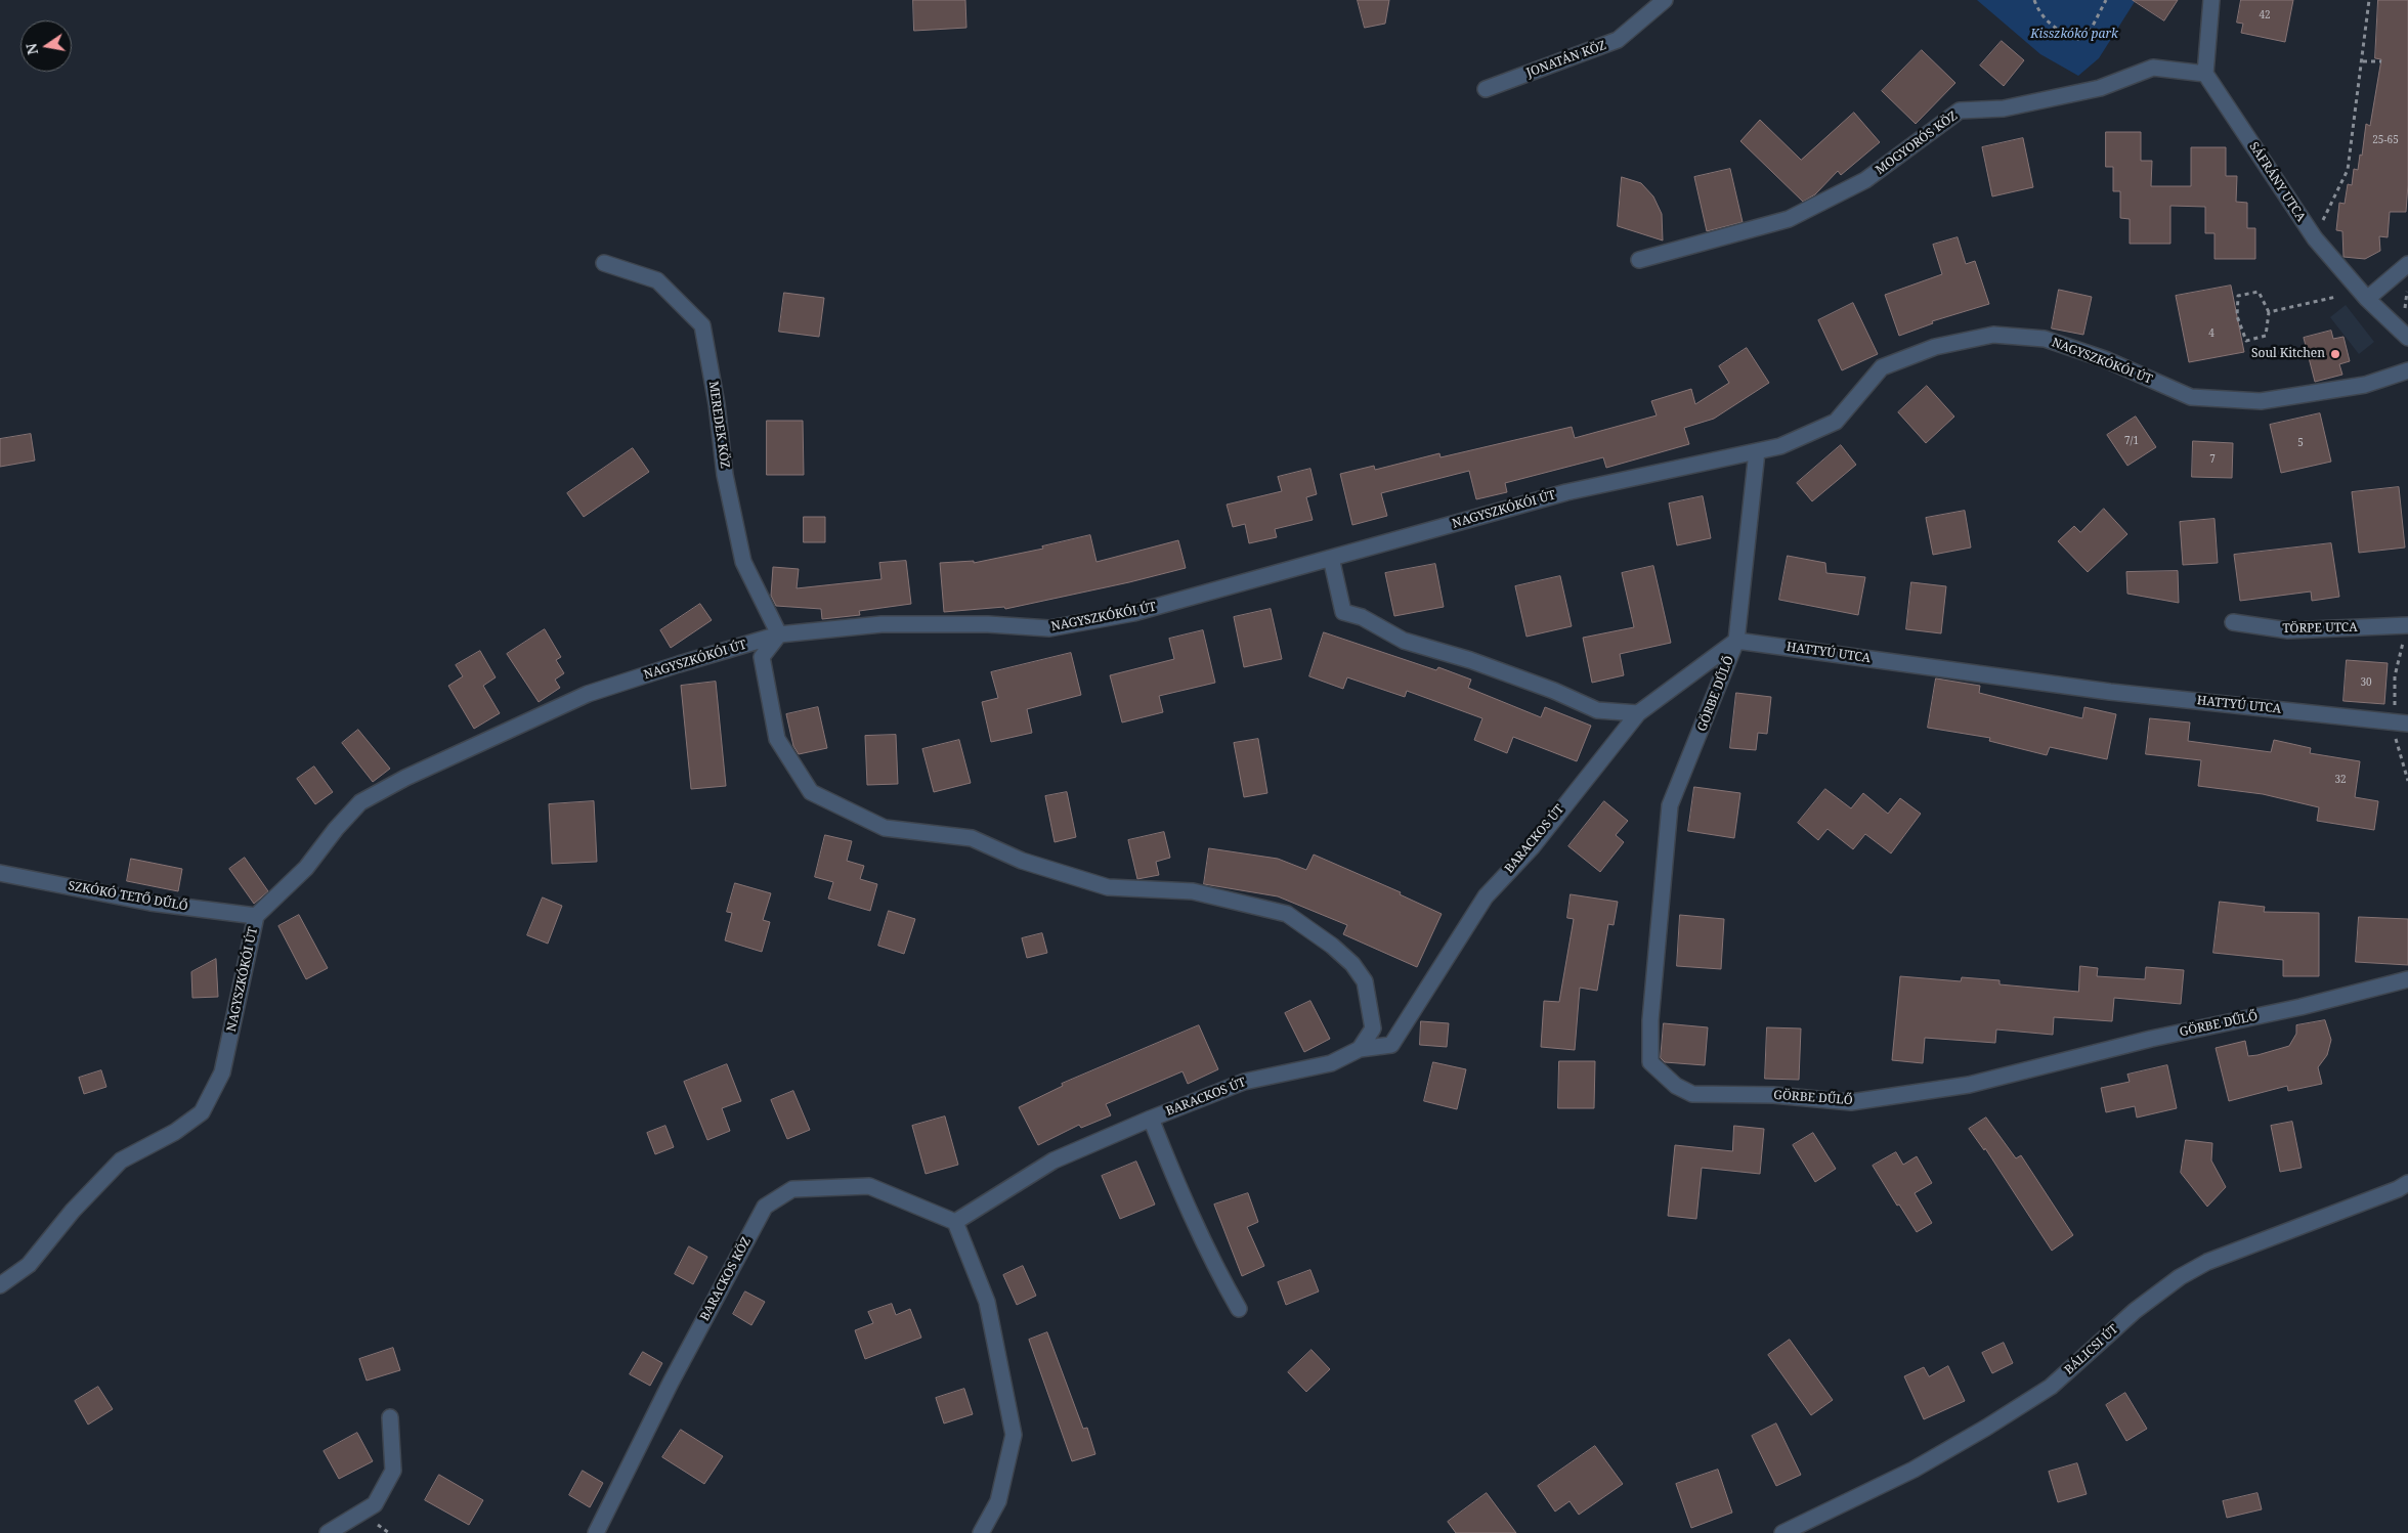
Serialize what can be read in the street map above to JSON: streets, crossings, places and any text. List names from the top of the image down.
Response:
{
  "streets": {
    "street": [
      "JONATÁN KÖZ",
      "MOGYORÓS KÖZ",
      "SÁFRÁNY UTCA",
      "NAGYSZKÓKÓI ÚT",
      "MEREDEK KÖZ",
      "TÖRPE UTCA",
      "HATTYÚ UTCA",
      "GÖRBE DŰLŐ",
      "BARACKOS ÚT",
      "SZKÓKÓ TETŐ DŰLŐ",
      "BARACKOS KÖZ",
      "BÁLICSI ÚT"
    ]
  },
  "crossings": [
    ["MOGYORÓS KÖZ", "SÁFRÁNY UTCA"],
    ["NAGYSZKÓKÓI ÚT", "MEREDEK KÖZ"],
    ["NAGYSZKÓKÓI ÚT", "SZKÓKÓ TETŐ DŰLŐ"],
    ["HATTYÚ UTCA", "GÖRBE DŰLŐ"],
    ["BARACKOS ÚT", "BARACKOS KÖZ"]
  ],
  "parks": ["Kisszkókó park"],
  "places": ["Soul Kitchen"],
  "house_numbers": [
    "42",
    "25-65",
    "4",
    "7/1",
    "5",
    "7",
    "30",
    "32"
  ],
  "north": "left"
}
